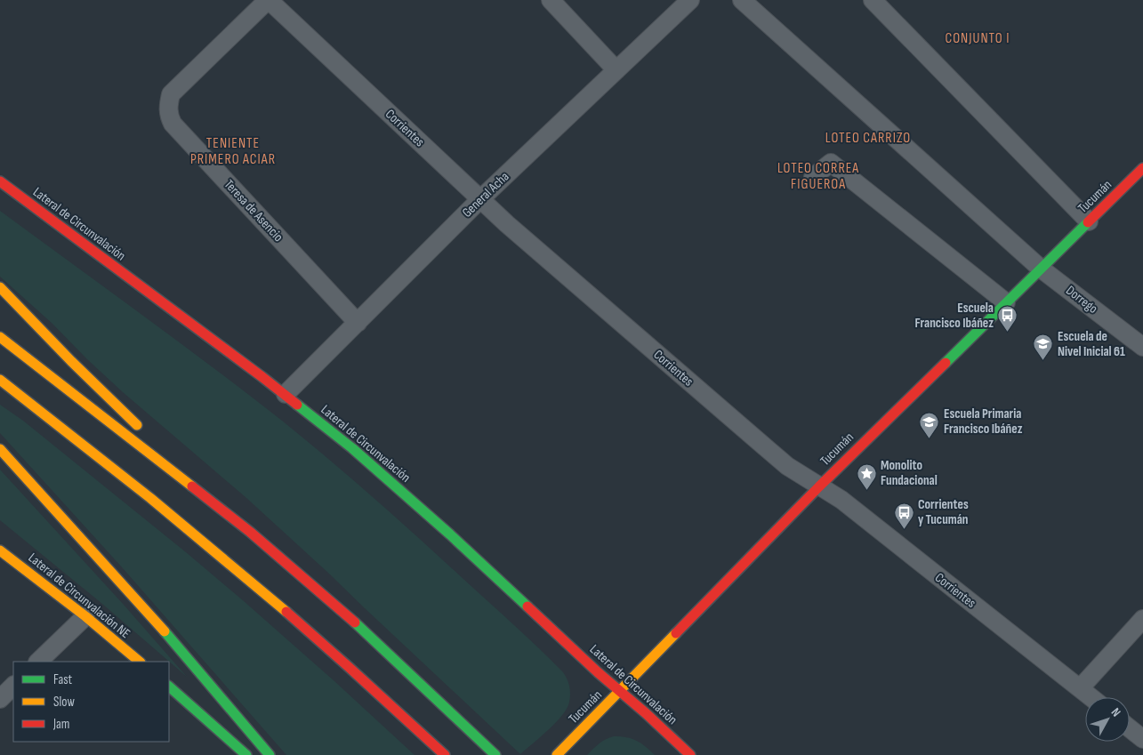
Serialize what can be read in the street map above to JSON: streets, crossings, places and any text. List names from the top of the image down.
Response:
{
  "streets": {
    "main road": ["Tucumán", "Lateral de Circunvalación", "Lateral de Circunvalación NE"],
    "street": [
      "Corrientes",
      "General Acha",
      "Teresa de Asencio",
      "Dorrego"
    ]
  },
  "crossings": [
    ["Corrientes", "General Acha"],
    ["Corrientes", "Tucumán"],
    ["Corrientes", "Teresa de Asencio"],
    ["General Acha", "Teresa de Asencio"],
    ["General Acha", "Lateral de Circunvalación"],
    ["Tucumán", "Lateral de Circunvalación"],
    ["Tucumán", "Dorrego"]
  ],
  "districts": [
    "CONJUNTO I",
    "LOTEO CARRIZO",
    "TENIENTE PRIMERO ACIAR",
    "LOTEO CORREA FIGUEROA"
  ],
  "places": {
    "bus stop": ["Escuela Francisco Ibáñez", "Corrientes y Tucumán"],
    "school or university": ["Escuela de Nivel Inicial 61", "Escuela Primaria Francisco Ibáñez"],
    "place": ["Monolito Fundacional"]
  },
  "legend": ["Fast", "Slow", "Jam"],
  "north": "top right"
}
